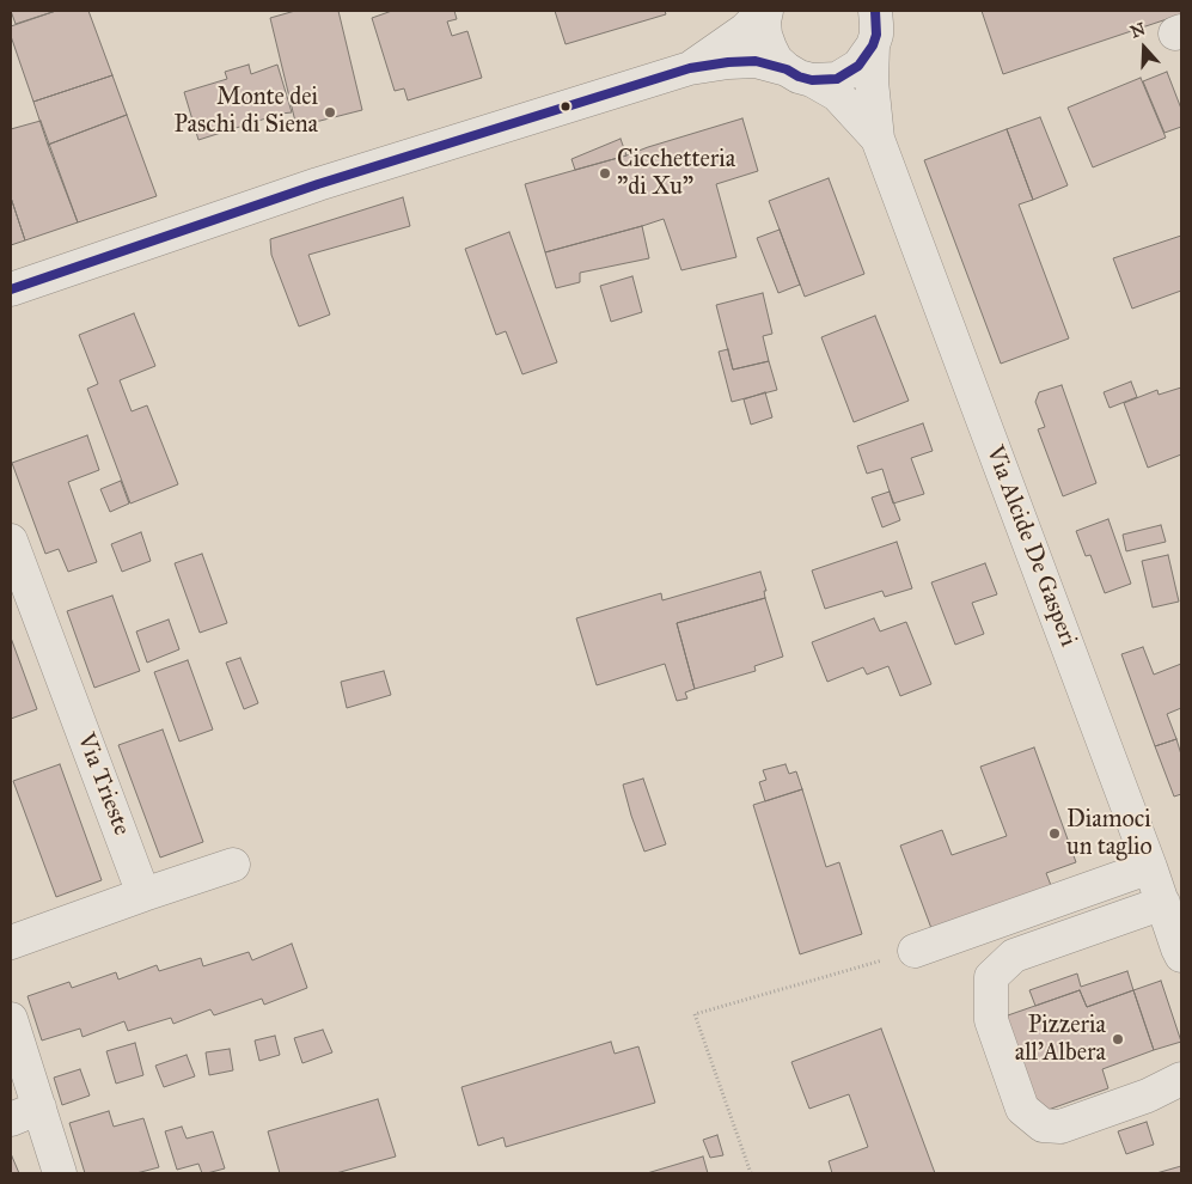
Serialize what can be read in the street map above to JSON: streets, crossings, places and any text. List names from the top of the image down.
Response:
{
  "streets": {
    "street": ["Via Alcide De Gasperi", "Via Trieste"]
  },
  "places": [
    "Monte dei Paschi di Siena",
    "Cicchetteria \"di Xu\"",
    "Diamoci un taglio",
    "Pizzeria all'Albera"
  ],
  "north": "top"
}
